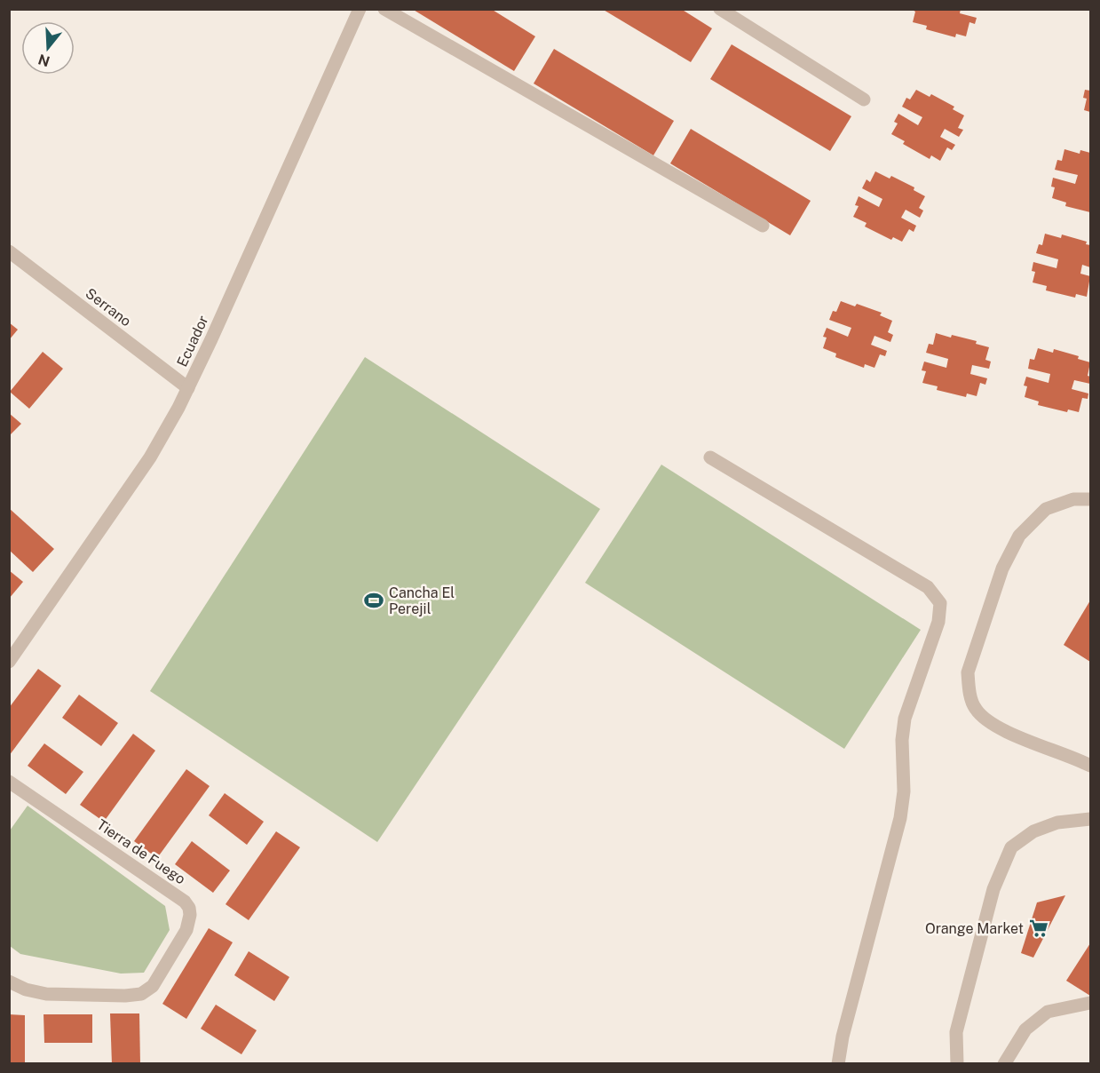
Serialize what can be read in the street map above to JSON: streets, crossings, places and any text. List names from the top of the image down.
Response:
{
  "streets": {
    "street": ["Serrano", "Ecuador", "Tierra de Fuego"]
  },
  "crossings": [
    ["Serrano", "Ecuador"]
  ],
  "places": {
    "sports": ["Cancha El Perejil"],
    "supermarket": ["Orange Market"]
  },
  "north": "bottom"
}
